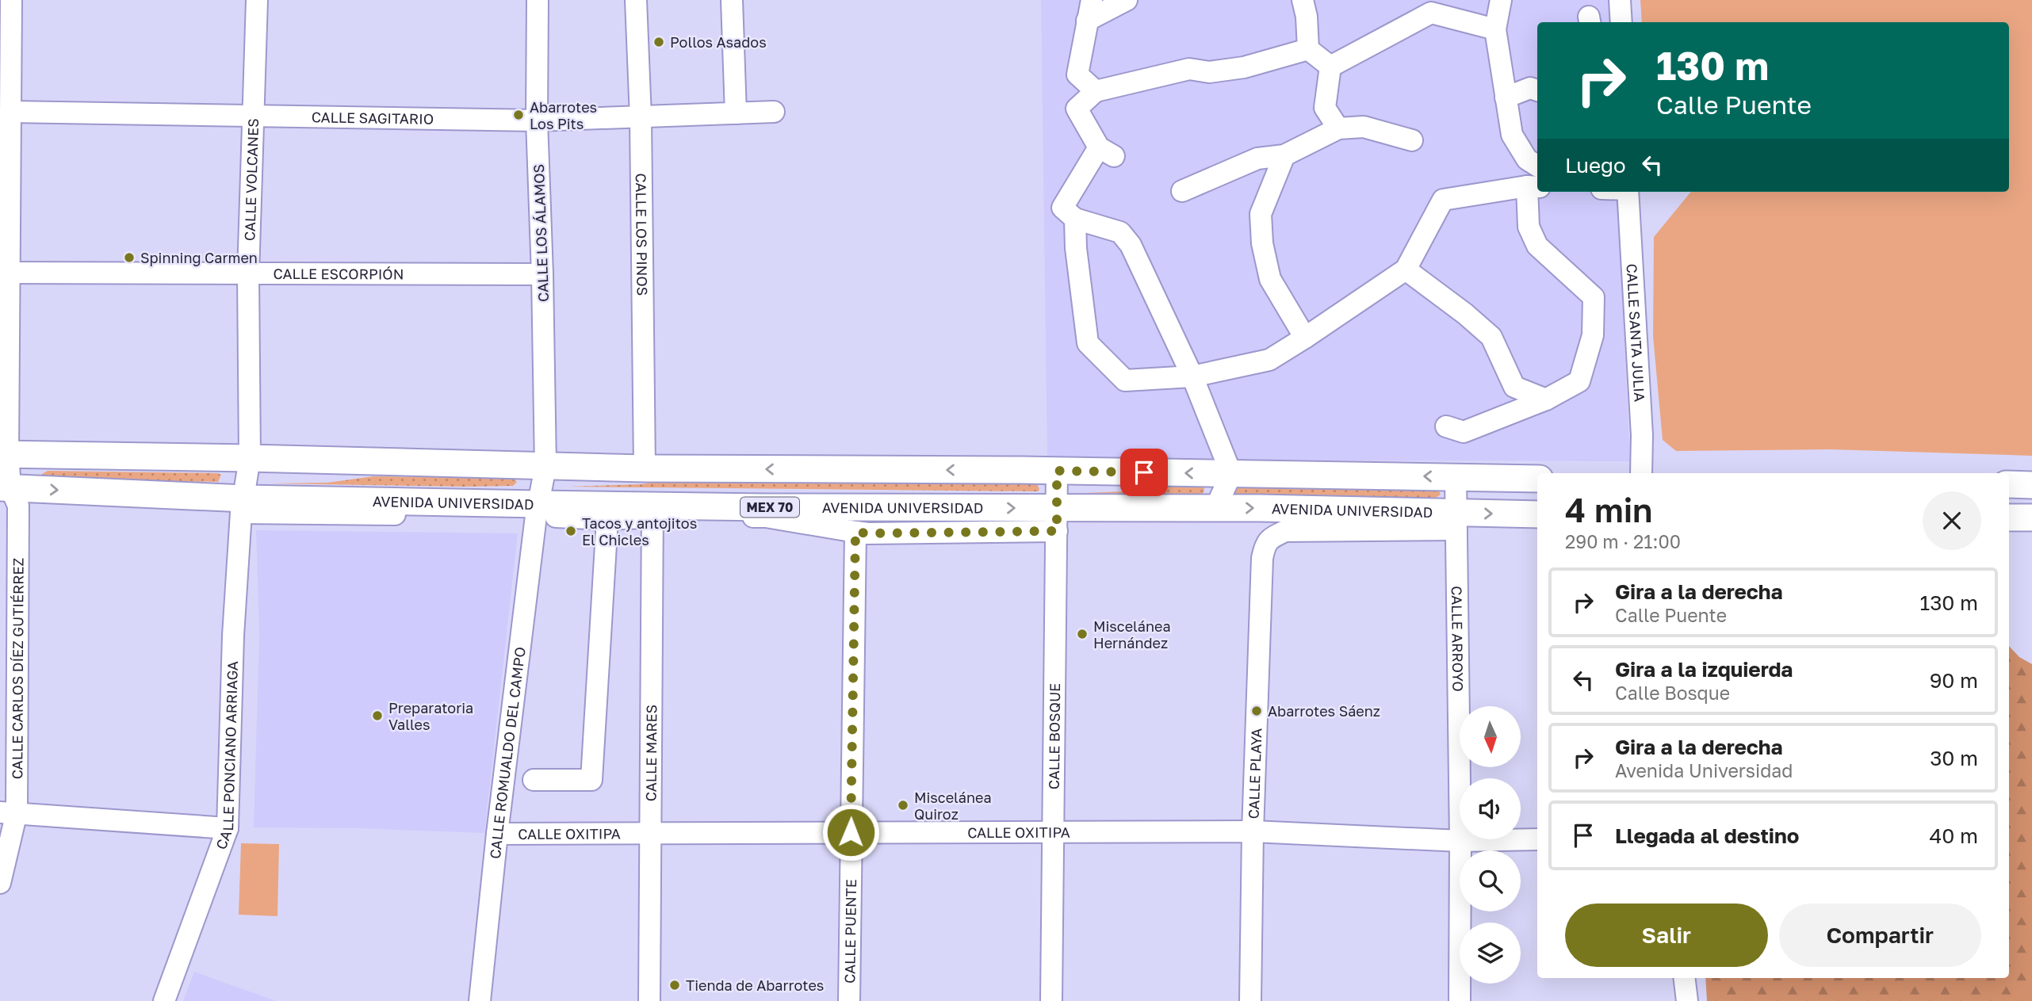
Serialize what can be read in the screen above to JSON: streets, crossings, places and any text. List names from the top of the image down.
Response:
{
  "streets": {
    "main road": ["AVENIDA UNIVERSIDAD", "MEX 70"],
    "street": [
      "CALLE SAGITARIO",
      "CALLE VOLCANES",
      "CALLE LOS ÁLAMOS",
      "CALLE LOS PINOS",
      "CALLE ESCORPIÓN",
      "CALLE SANTA JULIA",
      "CALLE ARROYO",
      "CALLE CARLOS DÍEZ GUTIÉRREZ",
      "CALLE BOSQUE",
      "CALLE ROMUALDO DEL CAMPO",
      "CALLE MARES",
      "CALLE PONCIANO ARRIAGA",
      "CALLE PLAYA",
      "CALLE OXITIPA",
      "CALLE PUENTE"
    ]
  },
  "crossings": [
    ["CALLE SAGITARIO", "CALLE VOLCANES"],
    ["CALLE SAGITARIO", "CALLE LOS ÁLAMOS"],
    ["CALLE SAGITARIO", "CALLE LOS PINOS"],
    ["CALLE SAGITARIO", "CALLE CARLOS DÍEZ GUTIÉRREZ"],
    ["CALLE VOLCANES", "CALLE ESCORPIÓN"],
    ["CALLE VOLCANES", "CALLE PONCIANO ARRIAGA"],
    ["CALLE LOS ÁLAMOS", "CALLE ESCORPIÓN"],
    ["CALLE LOS ÁLAMOS", "AVENIDA UNIVERSIDAD"],
    ["CALLE LOS ÁLAMOS", "CALLE ROMUALDO DEL CAMPO"],
    ["CALLE ESCORPIÓN", "CALLE CARLOS DÍEZ GUTIÉRREZ"],
    ["AVENIDA UNIVERSIDAD", "CALLE ARROYO"],
    ["AVENIDA UNIVERSIDAD", "CALLE CARLOS DÍEZ GUTIÉRREZ"],
    ["AVENIDA UNIVERSIDAD", "CALLE BOSQUE"],
    ["AVENIDA UNIVERSIDAD", "CALLE ROMUALDO DEL CAMPO"],
    ["AVENIDA UNIVERSIDAD", "CALLE MARES"],
    ["AVENIDA UNIVERSIDAD", "CALLE PONCIANO ARRIAGA"],
    ["AVENIDA UNIVERSIDAD", "CALLE PLAYA"],
    ["CALLE ARROYO", "CALLE PLAYA"],
    ["CALLE ARROYO", "CALLE OXITIPA"],
    ["CALLE BOSQUE", "CALLE OXITIPA"],
    ["CALLE ROMUALDO DEL CAMPO", "CALLE OXITIPA"],
    ["CALLE MARES", "CALLE OXITIPA"],
    ["CALLE PLAYA", "CALLE OXITIPA"],
    ["CALLE OXITIPA", "CALLE PUENTE"]
  ],
  "places": [
    "Pollos Asados",
    "Abarrotes Los Pits",
    "Spinning Carmen",
    "Tacos y antojitos El Chicles",
    "Miscelánea Hernández",
    "Abarrotes Sáenz",
    "Preparatoria Valles",
    "Miscelánea Quiroz",
    "Tienda de Abarrotes"
  ],
  "north": "bottom",
  "page": {
    "turn": ["130 m", "Calle Puente"],
    "then": "Luego",
    "heading": ["4 min", "290 m · 21:00"],
    "list": [
      {
        "name": "Gira a la derecha",
        "note": "Calle Puente",
        "value": "130 m"
      },
      {
        "name": "Gira a la izquierda",
        "note": "Calle Bosque",
        "value": "90 m"
      },
      {
        "name": "Gira a la derecha",
        "note": "Avenida Universidad",
        "value": "30 m"
      },
      {
        "name": "Llegada al destino",
        "value": "40 m"
      }
    ],
    "buttons": ["Salir", "Compartir"]
  }
}
